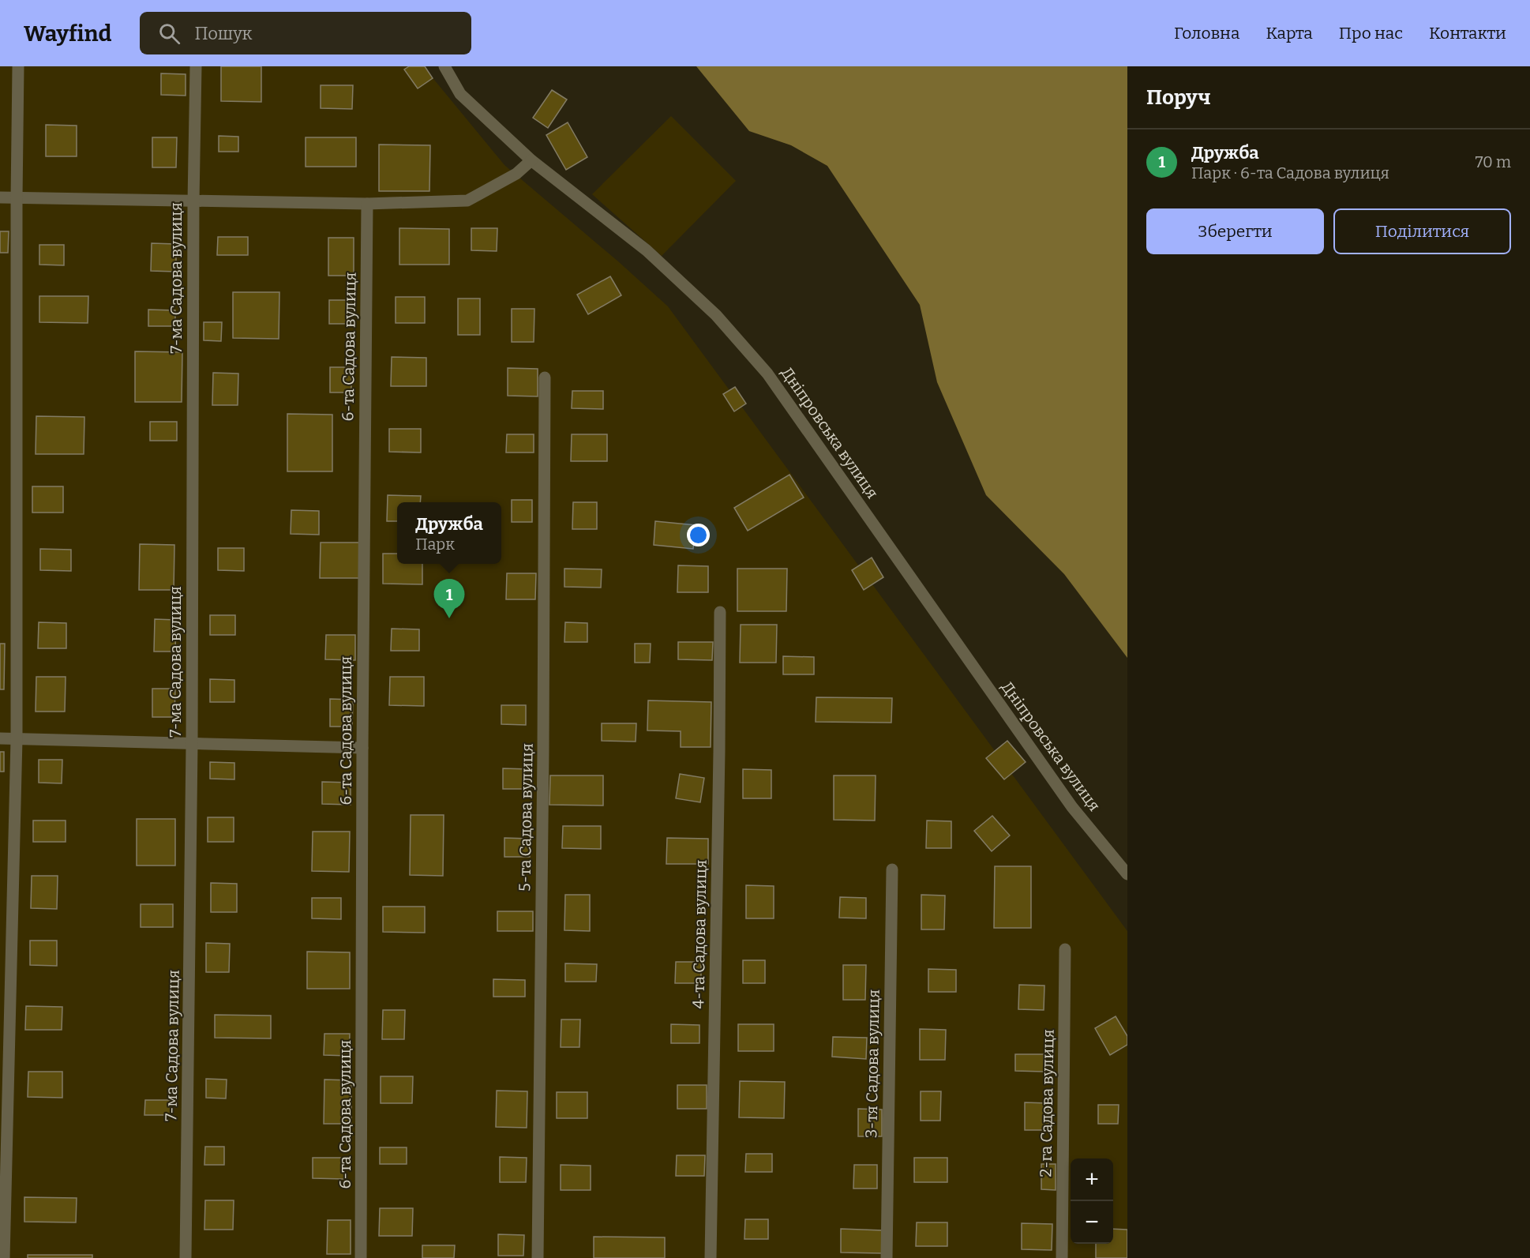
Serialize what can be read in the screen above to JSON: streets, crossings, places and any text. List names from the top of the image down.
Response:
{
  "streets": {
    "street": [
      "7-ма Садова вулиця",
      "6-та Садова вулиця",
      "Дніпровська вулиця",
      "5-та Садова вулиця",
      "4-та Садова вулиця",
      "3-тя Садова вулиця",
      "2-га Садова вулиця"
    ]
  },
  "page": {
    "header": "Wayfind",
    "search": "Пошук",
    "nav": [
      "Головна",
      "Карта",
      "Про нас",
      "Контакти"
    ],
    "heading": "Поруч",
    "list": [
      {
        "mark": "1",
        "name": "Дружба",
        "note": "Парк · 6-та Садова вулиця",
        "value": "70 m"
      }
    ],
    "buttons": ["Зберегти", "Поділитися"],
    "popup": ["Дружба", "Парк"],
    "pins": "1",
    "map_buttons": ["+", "−"]
  }
}
